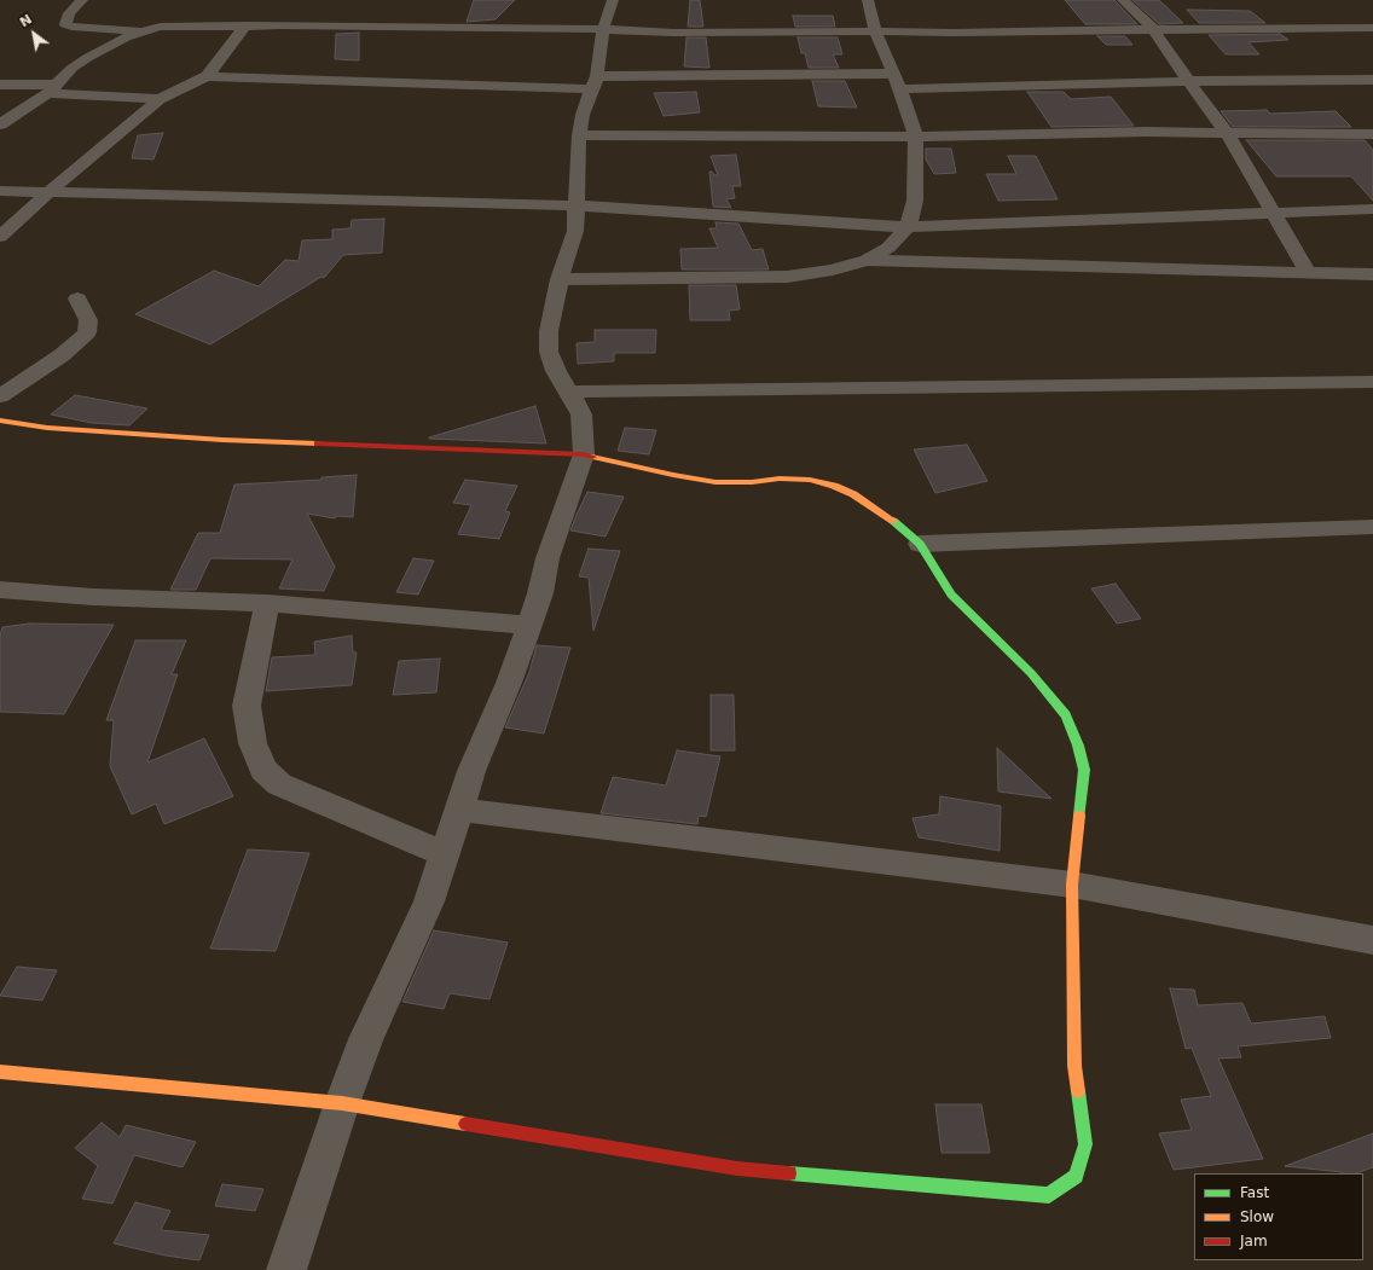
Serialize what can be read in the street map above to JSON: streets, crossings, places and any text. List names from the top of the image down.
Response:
{
  "legend": ["Fast", "Slow", "Jam"],
  "north": "top left"
}
